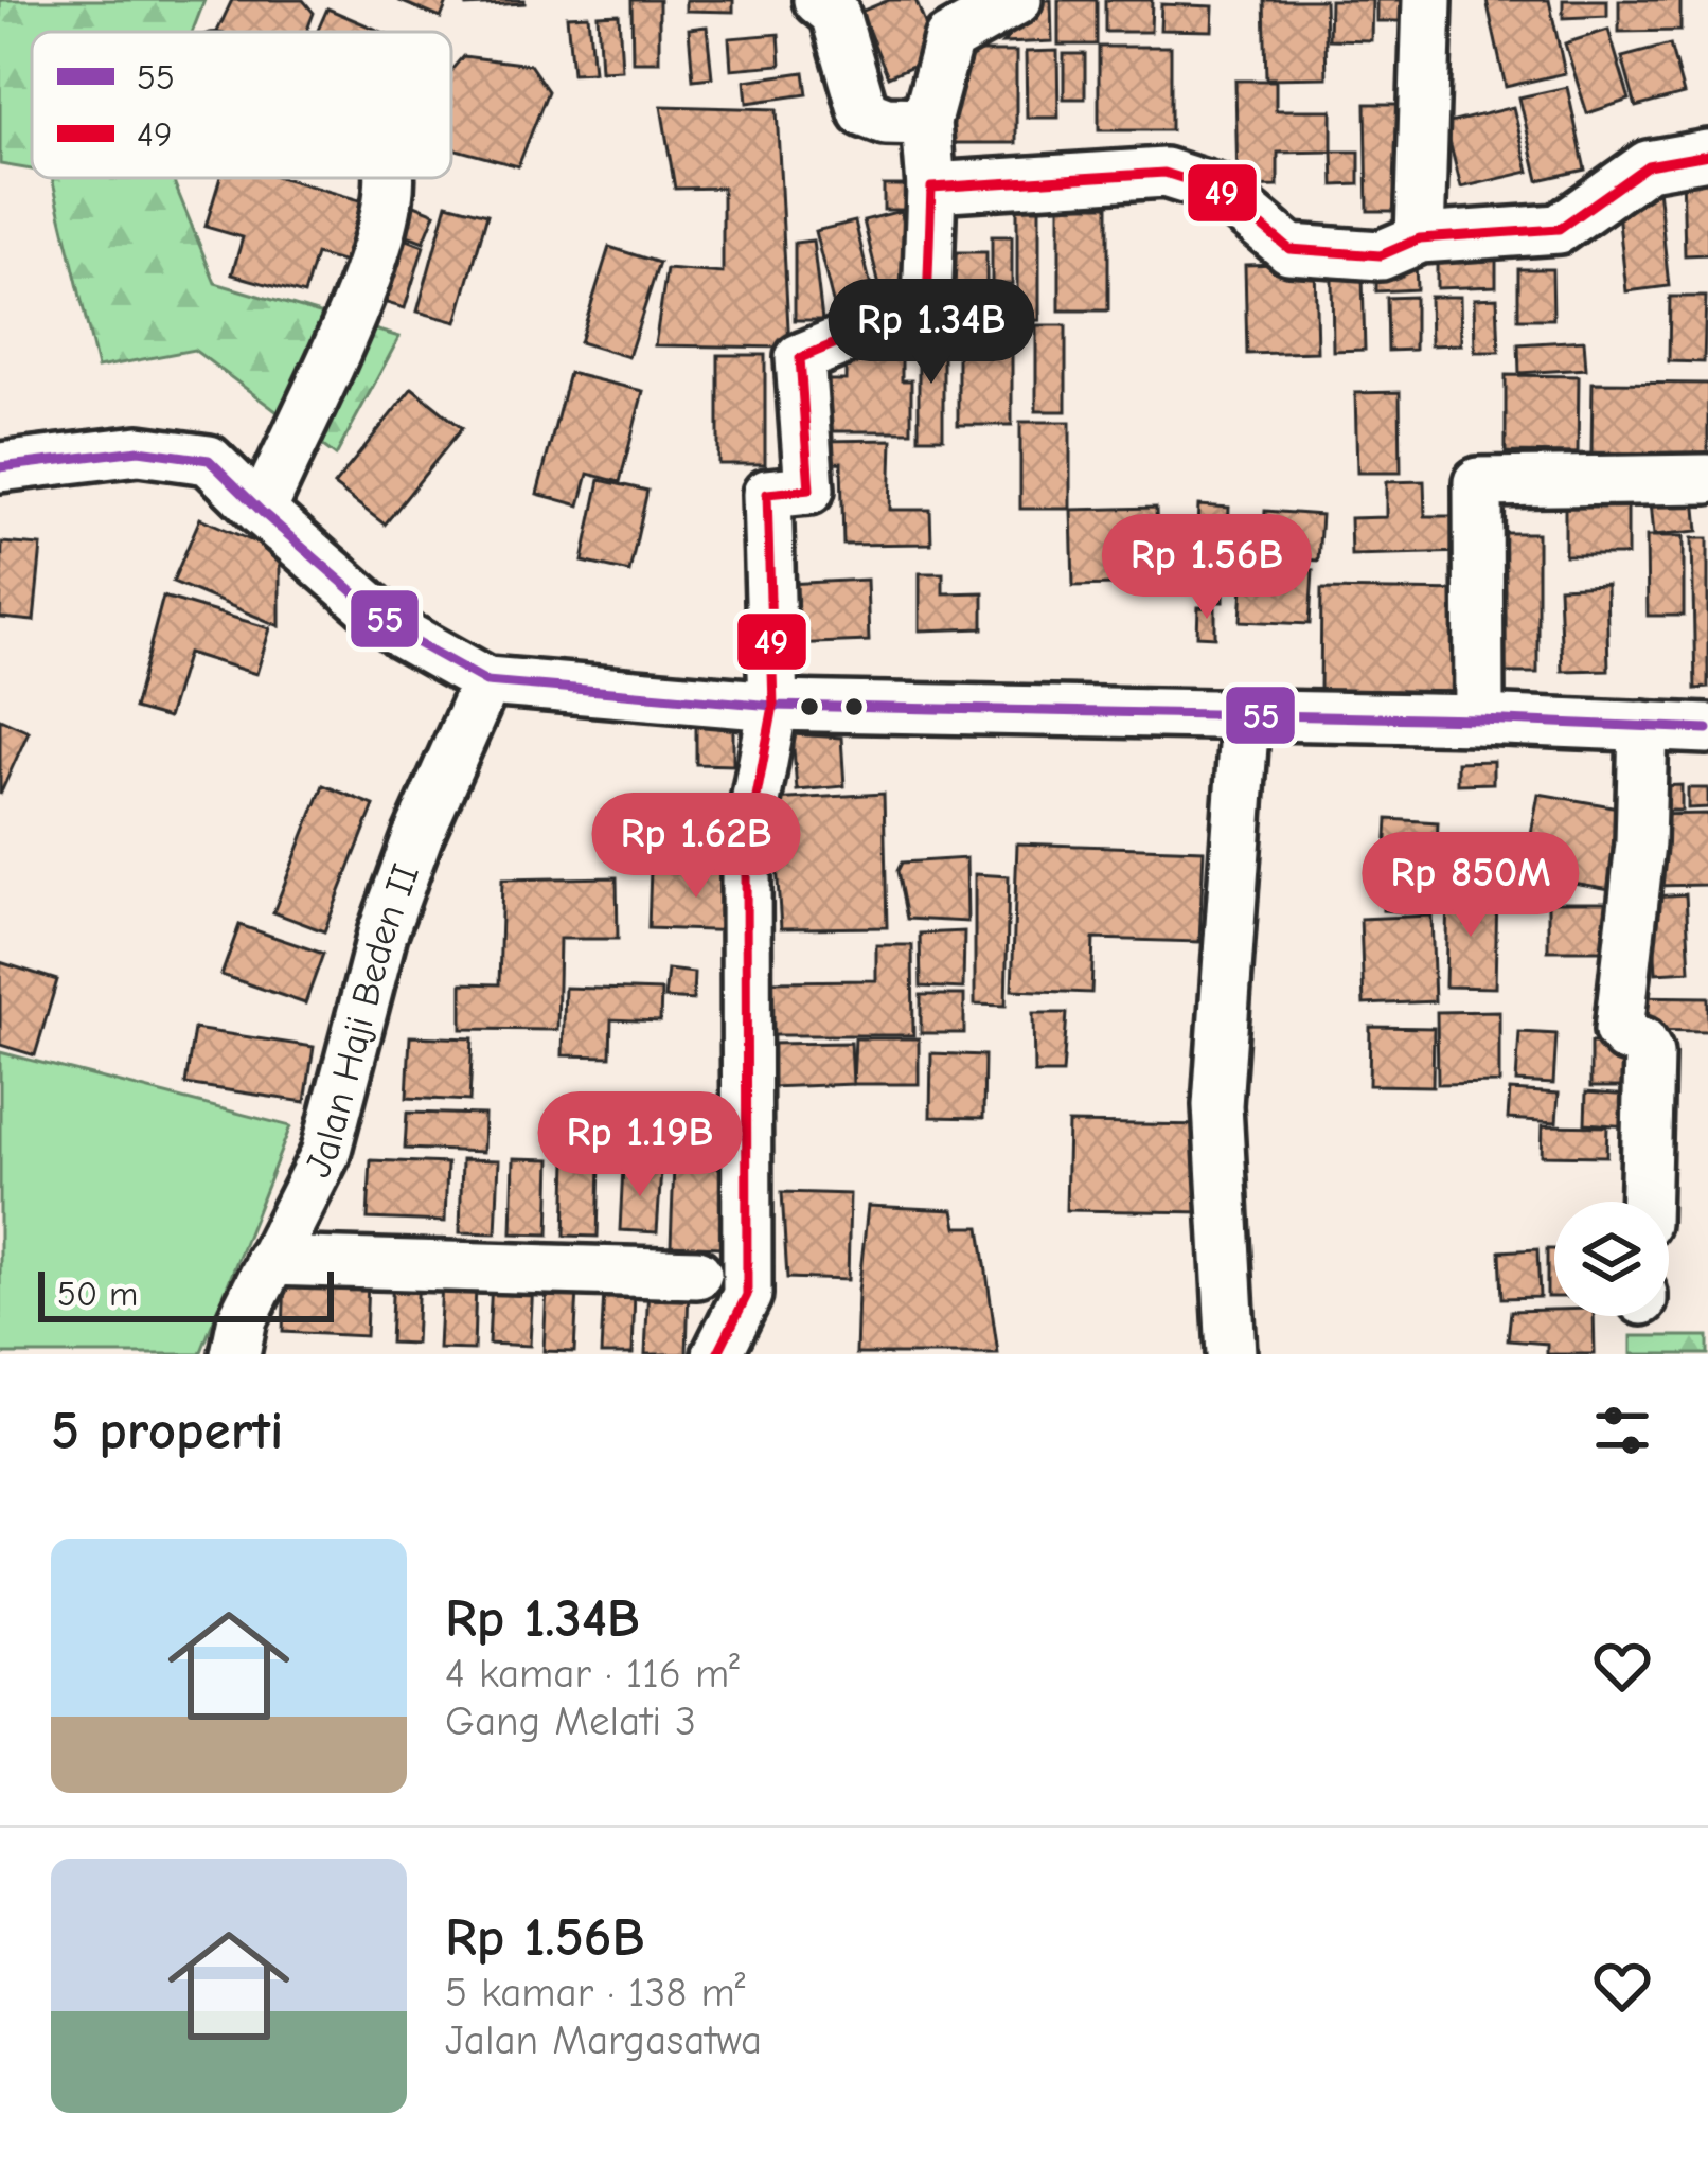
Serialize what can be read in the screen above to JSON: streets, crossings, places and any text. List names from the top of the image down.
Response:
{
  "streets": {
    "street": ["Jalan Haji Beden II"]
  },
  "lines": ["transit line 49", "transit line 55"],
  "legend": ["55", "49"],
  "scale_bar": "50 m",
  "page": {
    "price": [
      "Rp 1.34B",
      "Rp 1.56B",
      "Rp 1.62B",
      "Rp 850M",
      "Rp 1.19B"
    ],
    "scale": "50 m",
    "heading": "5 properti",
    "list": [
      {
        "name": "Rp 1.34B",
        "note": "4 kamar · 116 m² · Gang Melati 3"
      },
      {
        "name": "Rp 1.56B",
        "note": "5 kamar · 138 m² · Jalan Margasatwa"
      }
    ]
  }
}
